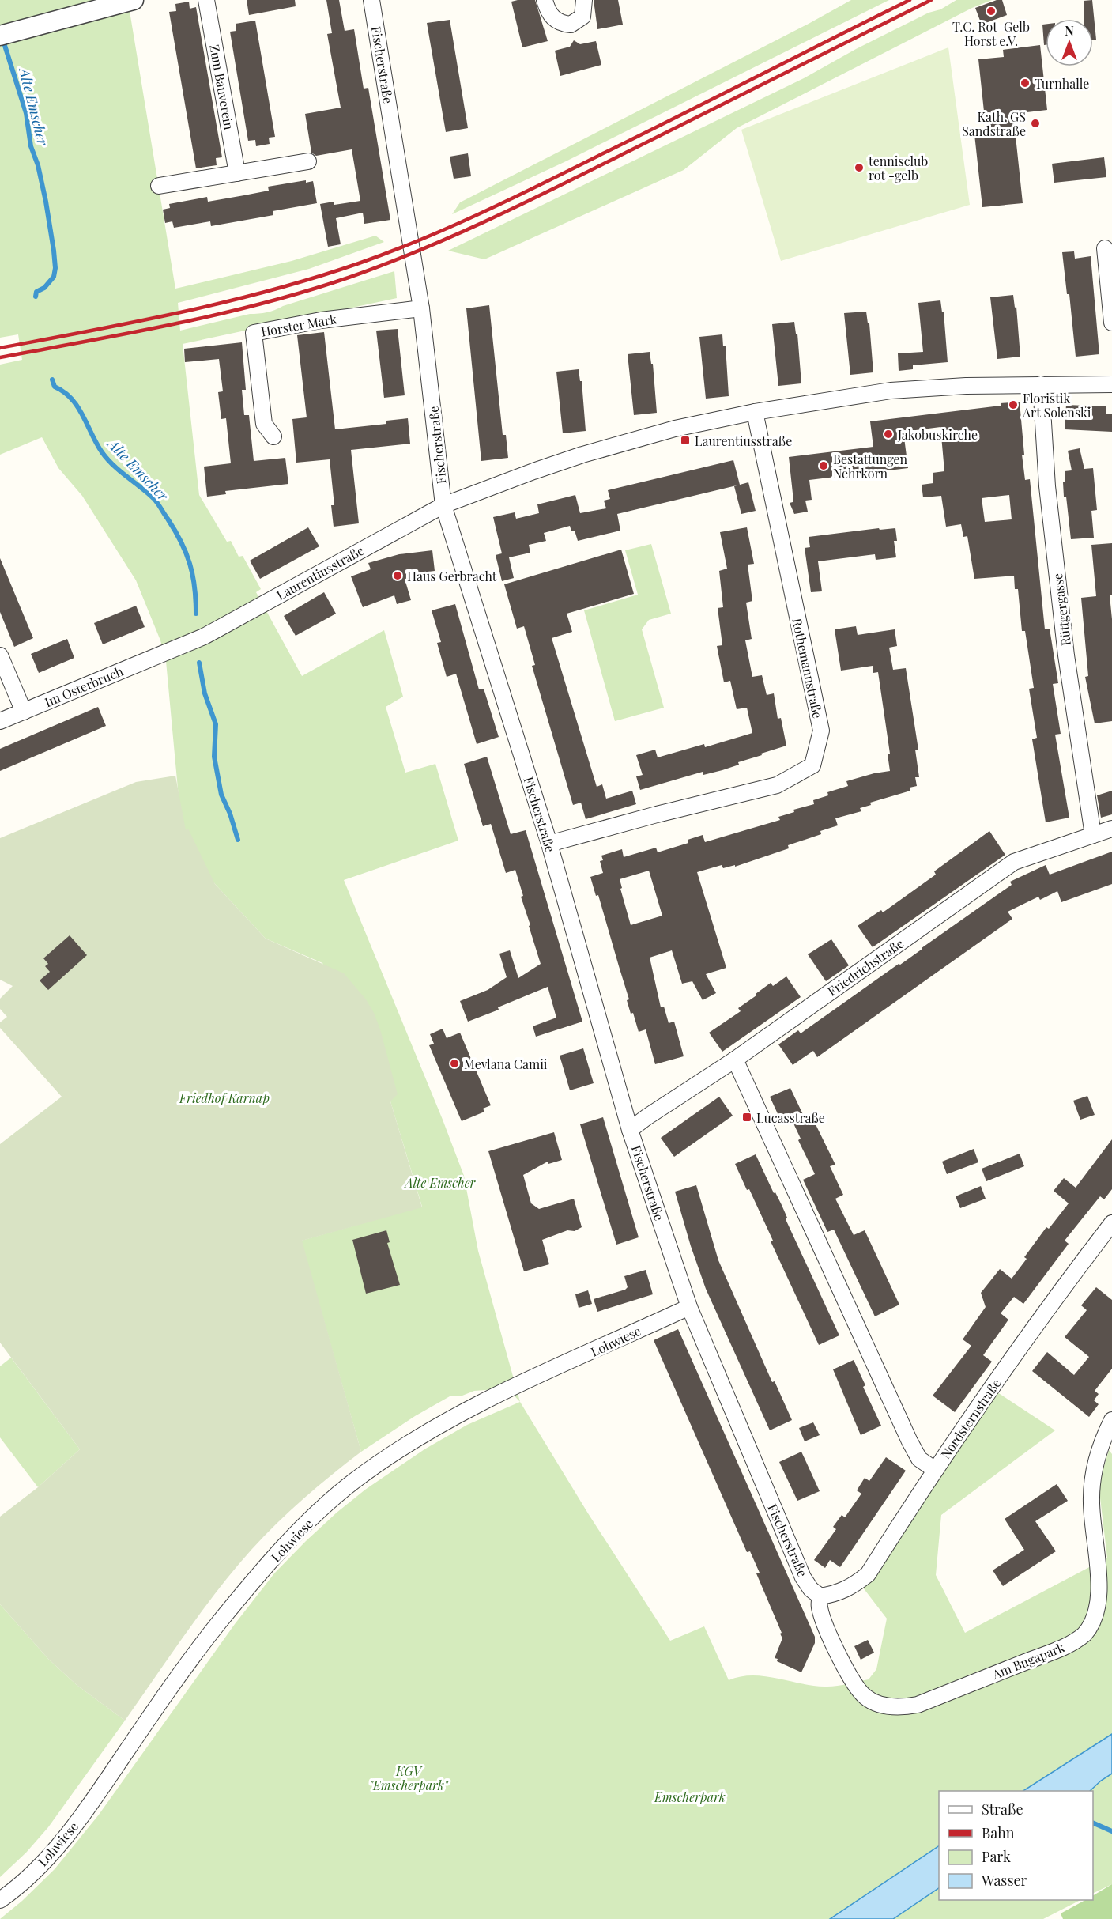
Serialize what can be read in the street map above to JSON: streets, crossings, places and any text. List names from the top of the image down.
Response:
{
  "streets": {
    "street": [
      "Fischerstraße",
      "Zum Bauverein",
      "Horster Mark",
      "Laurentiusstraße",
      "Rüttgergasse",
      "Rothemannstraße",
      "Im Osterbruch",
      "Friedrichstraße",
      "Lohwiese",
      "Nordsternstraße",
      "Am Bugapark"
    ]
  },
  "crossings": [
    ["Fischerstraße", "Horster Mark"],
    ["Fischerstraße", "Laurentiusstraße"],
    ["Fischerstraße", "Rothemannstraße"],
    ["Fischerstraße", "Friedrichstraße"],
    ["Fischerstraße", "Lohwiese"],
    ["Fischerstraße", "Nordsternstraße"],
    ["Fischerstraße", "Am Bugapark"],
    ["Laurentiusstraße", "Rüttgergasse"],
    ["Laurentiusstraße", "Rothemannstraße"],
    ["Laurentiusstraße", "Im Osterbruch"],
    ["Rüttgergasse", "Friedrichstraße"],
    ["Nordsternstraße", "Am Bugapark"]
  ],
  "water": ["Alte Emscher"],
  "parks": [
    "Friedhof Karnap",
    "Alte Emscher",
    "KGV \"Emscherpark\"",
    "Emscherpark"
  ],
  "places": {
    "other": [
      "T.C. Rot-Gelb Horst e.V.",
      "Turnhalle",
      "Kath. GS Sandstraße",
      "tennisclub rot -gelb",
      "Floristik Art Solenski",
      "Jakobuskirche",
      "Bestattungen Nehrkorn",
      "Haus Gerbracht",
      "Mevlana Camii"
    ],
    "transit": ["Laurentiusstraße", "Lucasstraße"]
  },
  "legend": [
    "Straße",
    "Bahn",
    "Park",
    "Wasser"
  ],
  "north": "top"
}
